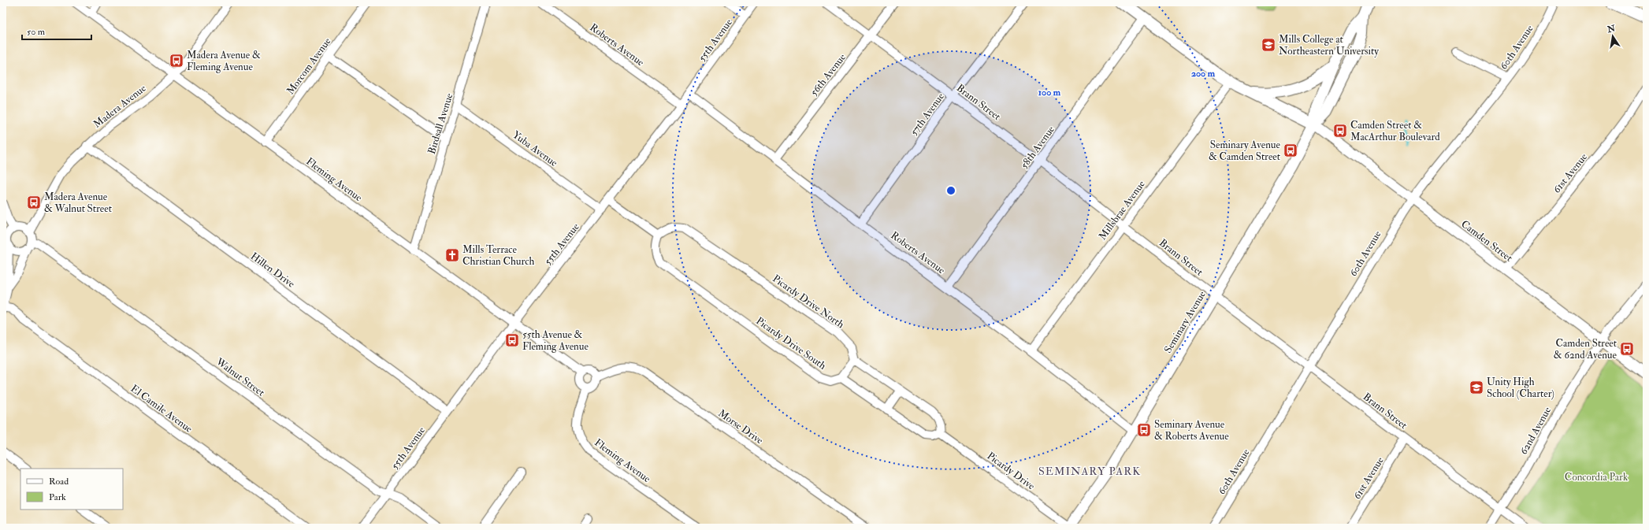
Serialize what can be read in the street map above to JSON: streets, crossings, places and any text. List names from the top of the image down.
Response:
{
  "streets": {
    "street": [
      "55th Avenue",
      "Roberts Avenue",
      "60th Avenue",
      "Morcom Avenue",
      "56th Avenue",
      "Brann Street",
      "Madera Avenue",
      "57th Avenue",
      "Birdsall Avenue",
      "58th Avenue",
      "Yuba Avenue",
      "61st Avenue",
      "Fleming Avenue",
      "Millsbrae Avenue",
      "Camden Street",
      "Hillen Drive",
      "Picardy Drive North",
      "Seminary Avenue",
      "Picardy Drive South",
      "Walnut Street",
      "El Camile Avenue",
      "Morse Drive",
      "62nd Avenue",
      "Picardy Drive"
    ]
  },
  "crossings": [
    ["55th Avenue", "Roberts Avenue"],
    ["55th Avenue", "Yuba Avenue"],
    ["55th Avenue", "Fleming Avenue"],
    ["55th Avenue", "Hillen Drive"],
    ["55th Avenue", "Walnut Street"],
    ["Roberts Avenue", "56th Avenue"],
    ["Roberts Avenue", "57th Avenue"],
    ["Roberts Avenue", "58th Avenue"],
    ["Roberts Avenue", "Millsbrae Avenue"],
    ["Roberts Avenue", "Seminary Avenue"],
    ["60th Avenue", "Brann Street"],
    ["60th Avenue", "Camden Street"],
    ["Morcom Avenue", "Fleming Avenue"],
    ["56th Avenue", "Brann Street"],
    ["Brann Street", "57th Avenue"],
    ["Brann Street", "58th Avenue"],
    ["Brann Street", "61st Avenue"],
    ["Brann Street", "Millsbrae Avenue"],
    ["Brann Street", "Seminary Avenue"],
    ["Brann Street", "62nd Avenue"],
    ["Madera Avenue", "Fleming Avenue"],
    ["Madera Avenue", "Hillen Drive"],
    ["Madera Avenue", "Walnut Street"],
    ["Birdsall Avenue", "Yuba Avenue"],
    ["Birdsall Avenue", "Fleming Avenue"],
    ["61st Avenue", "Camden Street"],
    ["Fleming Avenue", "Morse Drive"],
    ["Camden Street", "Seminary Avenue"],
    ["Camden Street", "62nd Avenue"],
    ["Picardy Drive North", "Picardy Drive South"],
    ["Seminary Avenue", "Picardy Drive"]
  ],
  "districts": ["SEMINARY PARK"],
  "parks": ["Concordia Park"],
  "places": {
    "school or university": ["Mills College at Northeastern University", "Unity High School (Charter)"],
    "bus stop": [
      "Madera Avenue & Fleming Avenue",
      "Camden Street & MacArthur Boulevard",
      "Seminary Avenue & Camden Street",
      "Madera Avenue & Walnut Street",
      "55th Avenue & Fleming Avenue",
      "Camden Street & 62nd Avenue",
      "Seminary Avenue & Roberts Avenue"
    ],
    "church": ["Mills Terrace Christian Church"]
  },
  "legend": ["Road", "Park"],
  "scale_bar": "50 m",
  "north": "top",
  "rings": ["200 m", "100 m"]
}
